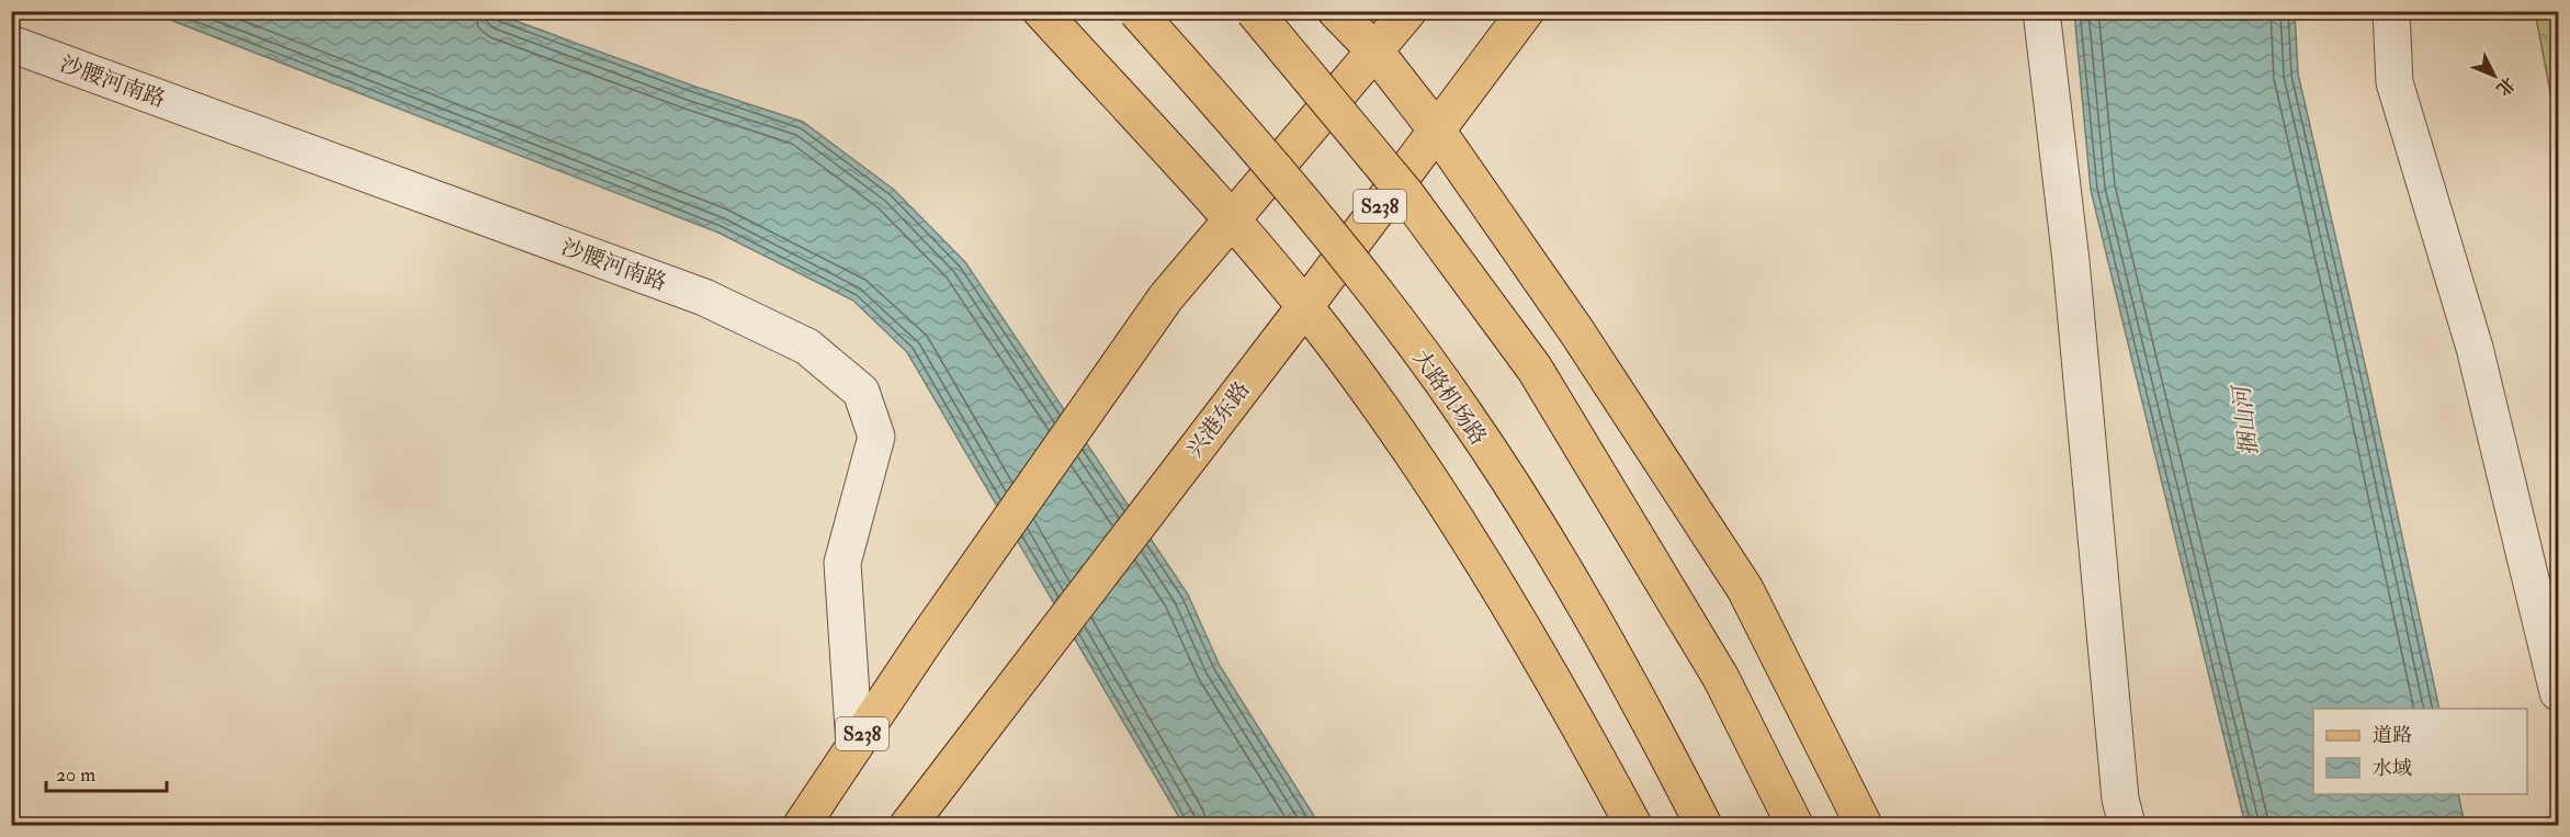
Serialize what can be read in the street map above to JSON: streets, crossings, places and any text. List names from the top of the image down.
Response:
{
  "streets": {
    "main road": ["S238", "大路机场路", "兴港东路"],
    "street": ["沙腰河南路"]
  },
  "crossings": [
    ["沙腰河南路", "S238"]
  ],
  "water": ["捆山河"],
  "legend": ["道路", "水域"],
  "scale_bar": "20 m",
  "north": "bottom right"
}
